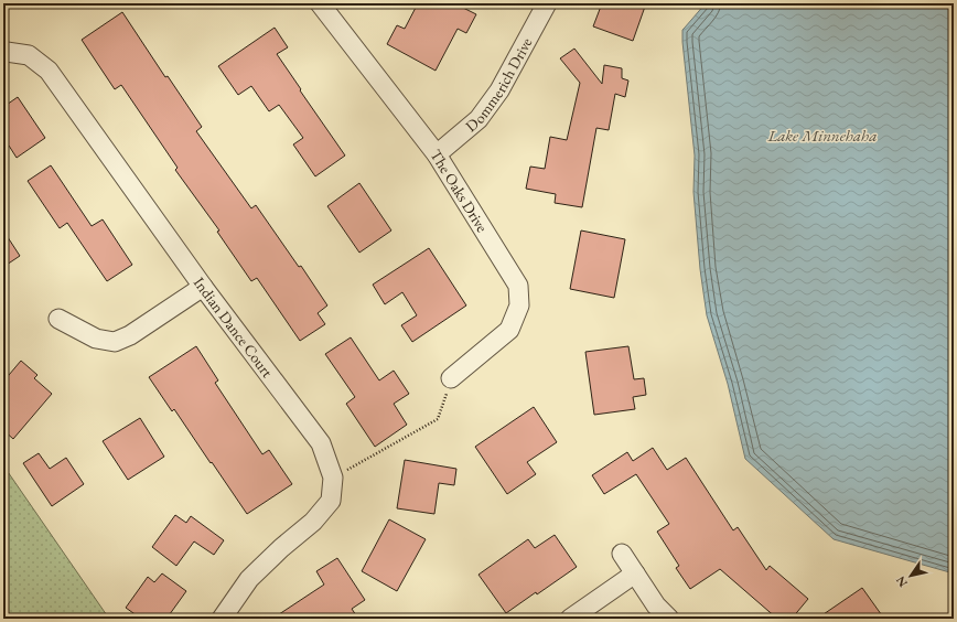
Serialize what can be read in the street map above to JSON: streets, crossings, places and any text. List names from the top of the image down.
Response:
{
  "streets": {
    "street": ["Dommerich Drive", "The Oaks Drive", "Indian Dance Court"]
  },
  "crossings": [
    ["Dommerich Drive", "The Oaks Drive"]
  ],
  "water": ["Lake Minnehaha"],
  "north": "bottom left"
}
